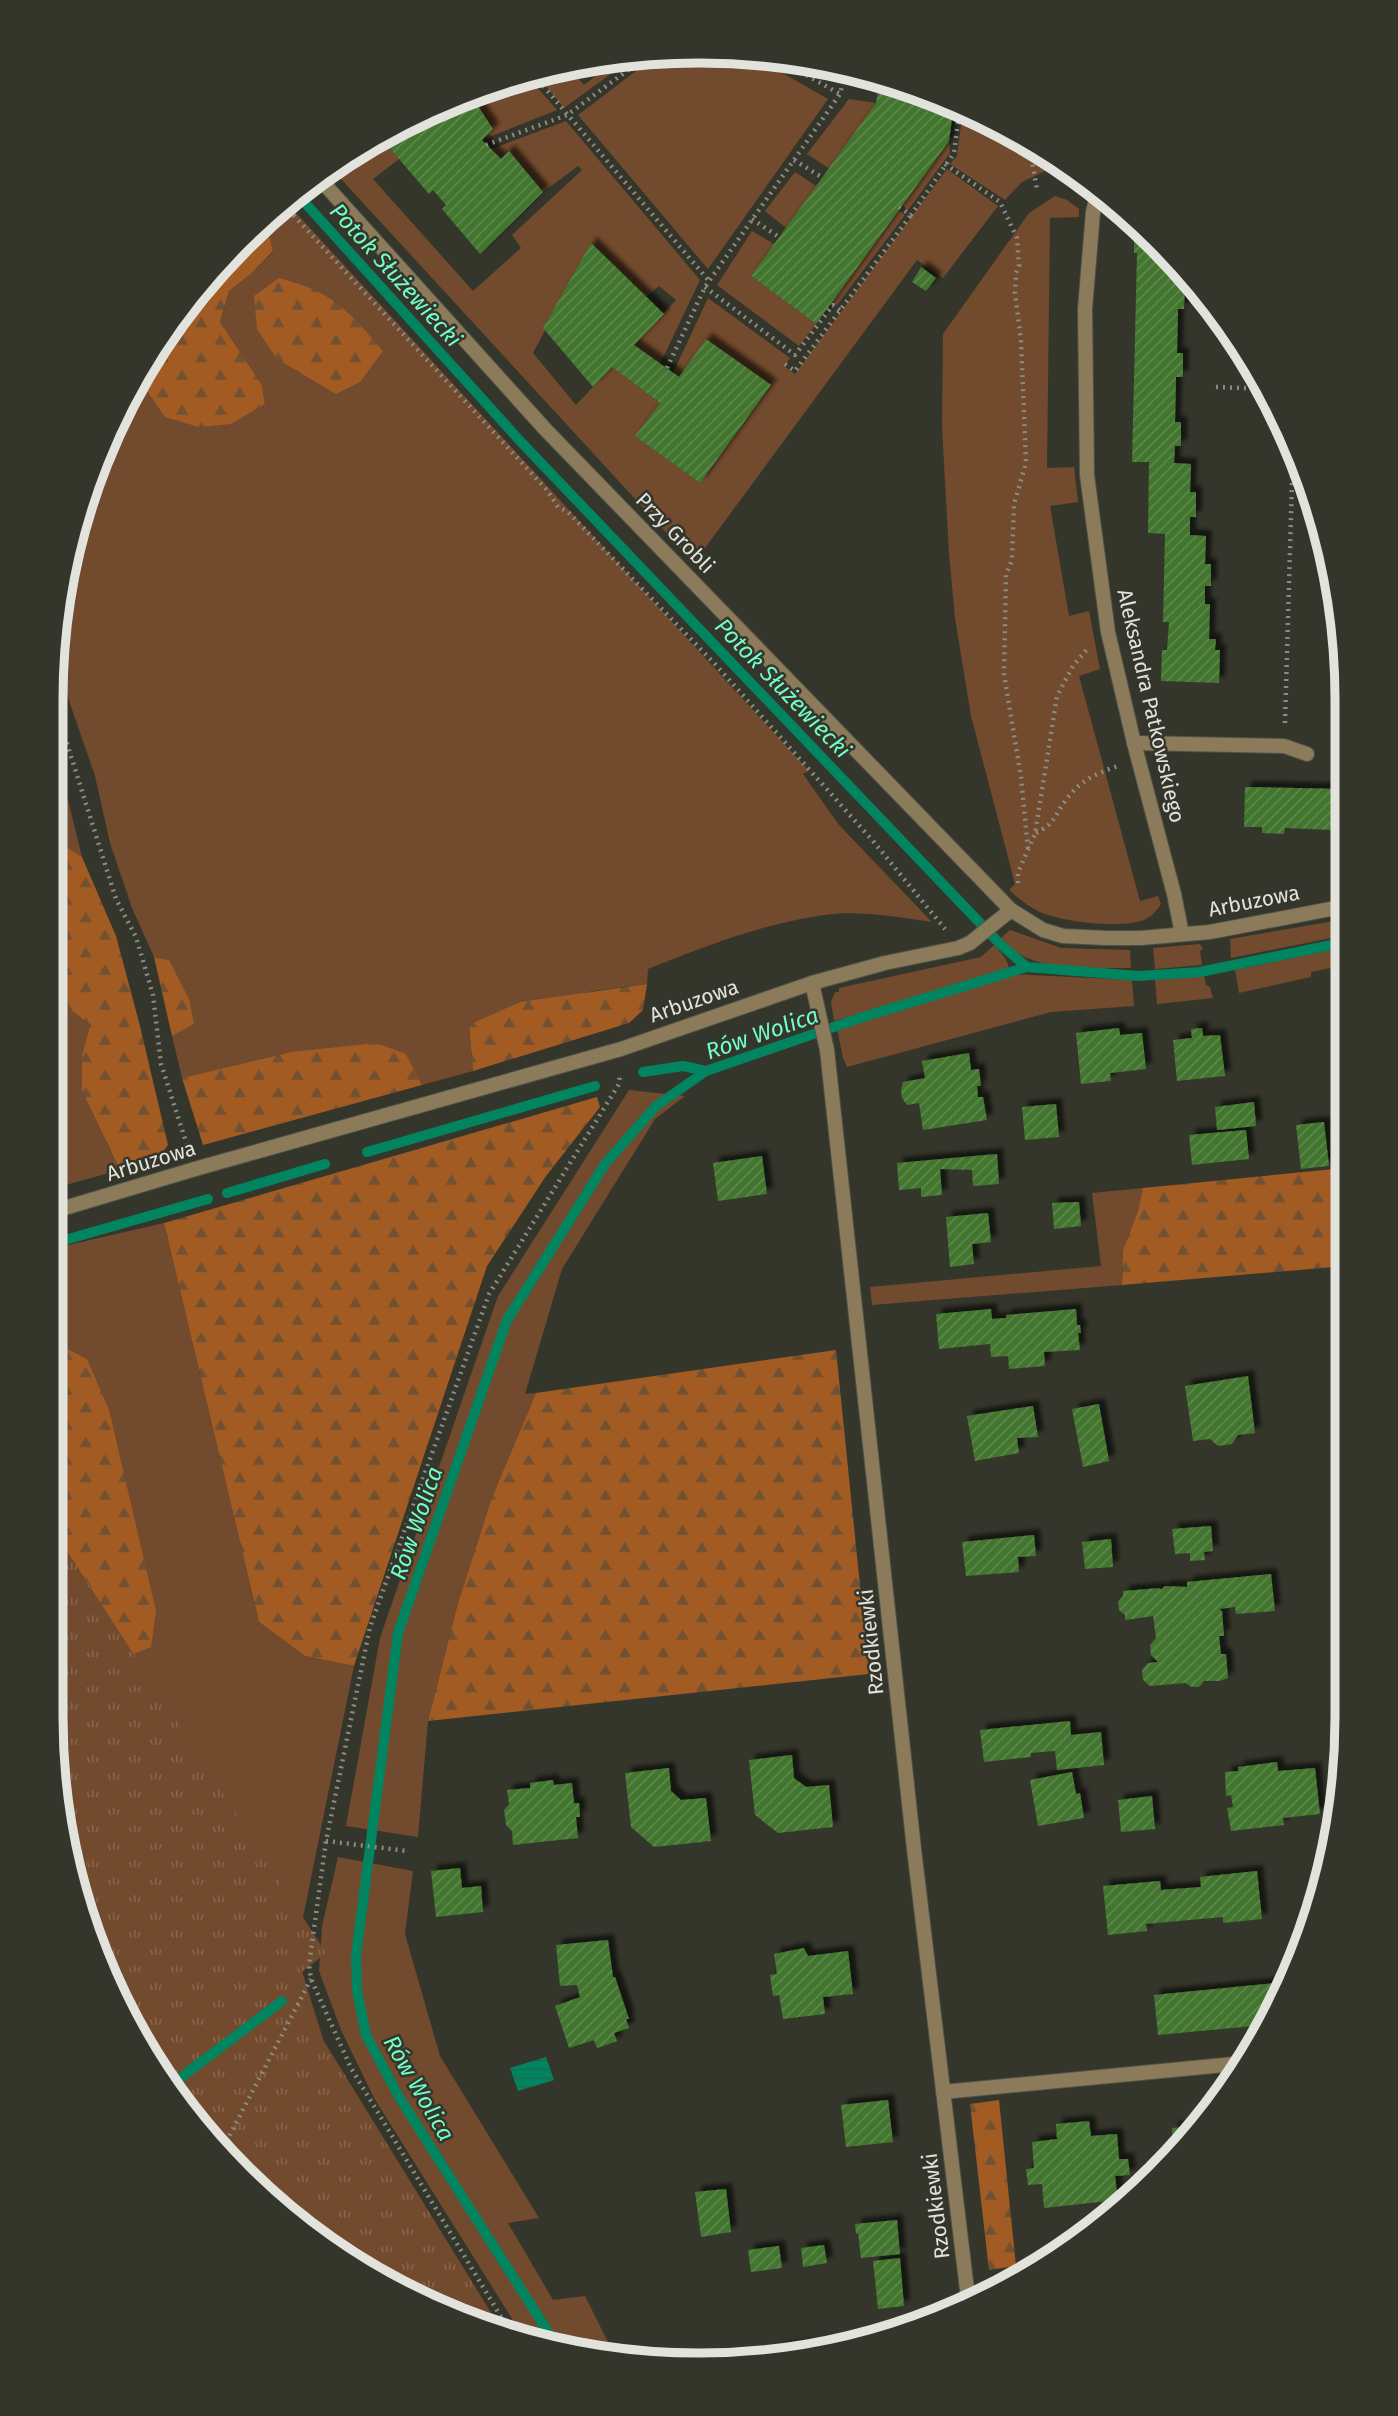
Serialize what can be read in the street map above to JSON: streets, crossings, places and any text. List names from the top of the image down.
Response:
{
  "streets": {
    "street": [
      "Przy Grobli",
      "Aleksandra Patkowskiego",
      "Arbuzowa",
      "Rzodkiewki"
    ]
  },
  "crossings": [
    ["Przy Grobli", "Arbuzowa"],
    ["Aleksandra Patkowskiego", "Arbuzowa"],
    ["Arbuzowa", "Rzodkiewki"]
  ],
  "water": ["Potok Służewiecki", "Rów Wolica"]
}
